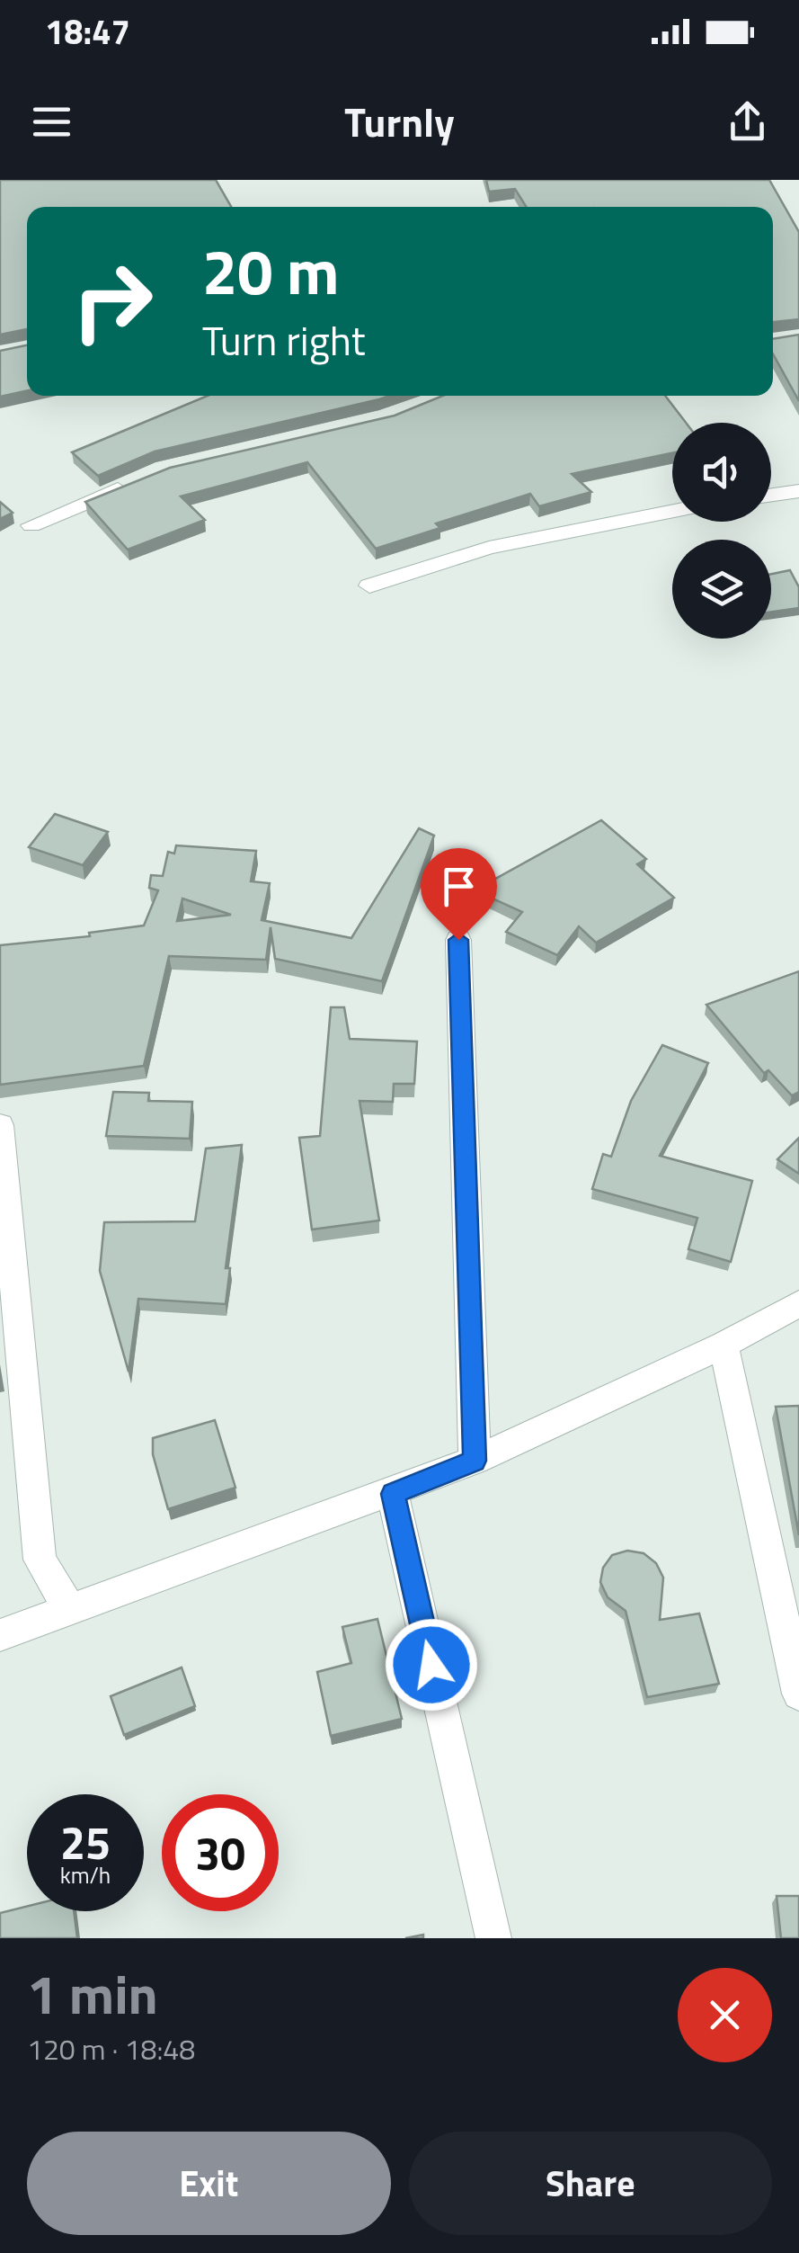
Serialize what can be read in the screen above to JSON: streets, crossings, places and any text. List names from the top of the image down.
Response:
{
  "page": {
    "status": "18:47",
    "header": "Turnly",
    "turn": ["20 m", "Turn right"],
    "speed": "25 km/h",
    "limit": "30",
    "heading": ["1 min", "120 m · 18:48"],
    "buttons": ["Exit", "Share"]
  }
}
